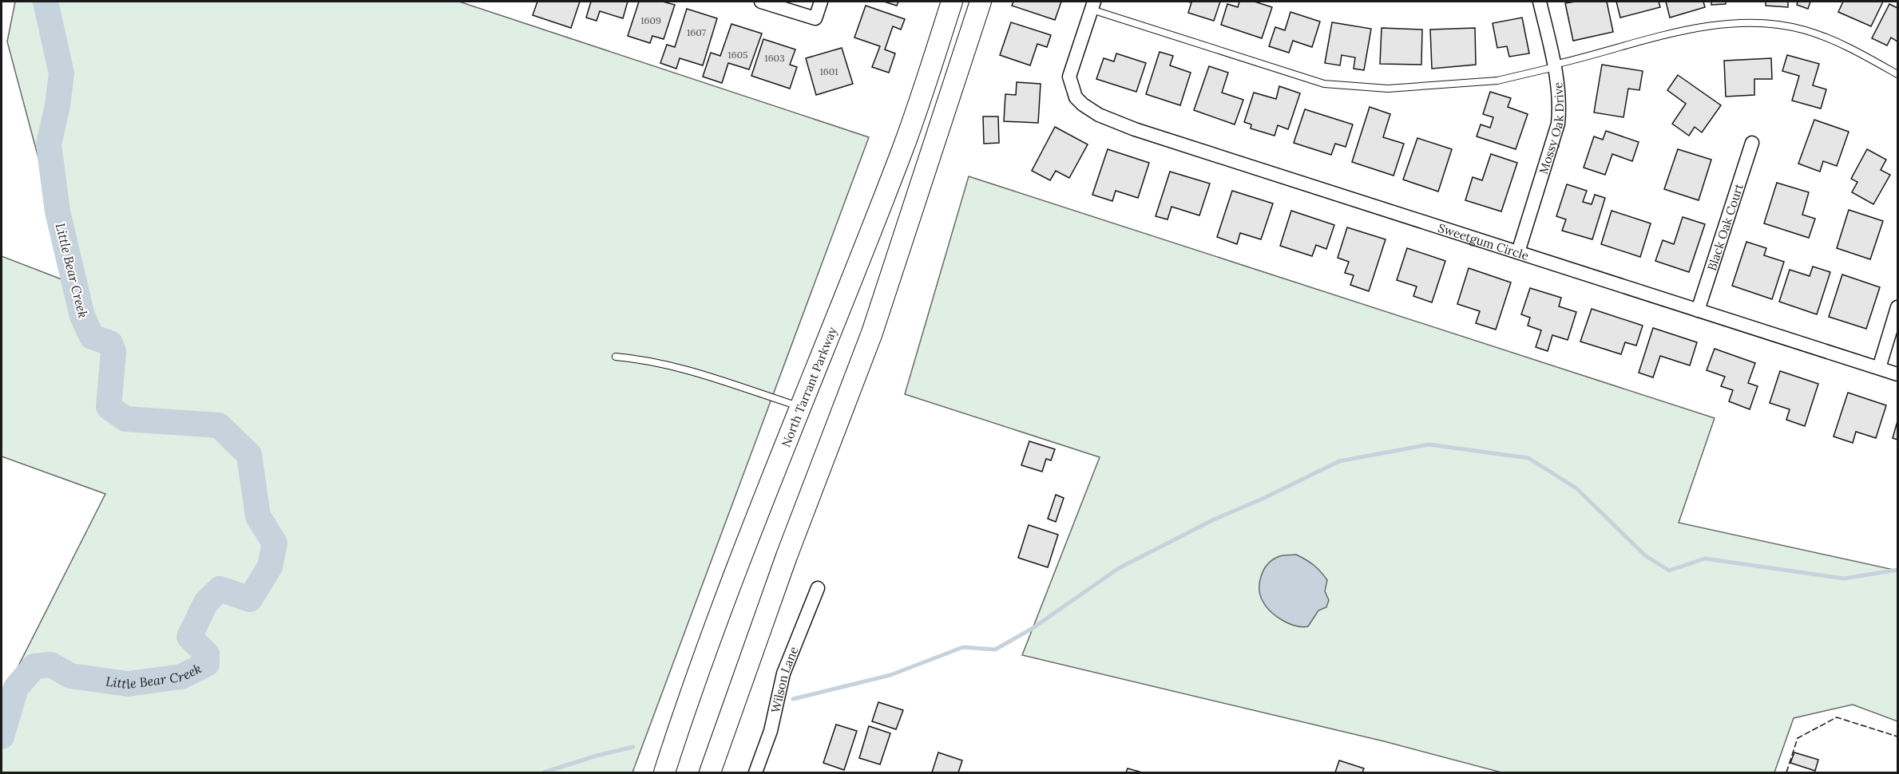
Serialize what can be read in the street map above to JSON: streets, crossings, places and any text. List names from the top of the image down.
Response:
{
  "streets": {
    "main road": ["North Tarrant Parkway"],
    "street": [
      "Mossy Oak Drive",
      "Black Oak Court",
      "Sweetgum Circle",
      "Wilson Lane"
    ]
  },
  "crossings": [
    ["Mossy Oak Drive", "Sweetgum Circle"],
    ["Black Oak Court", "Sweetgum Circle"]
  ],
  "water": ["Little Bear Creek"],
  "house_numbers": [
    "1609",
    "1607",
    "1605",
    "1603",
    "1601"
  ]
}
